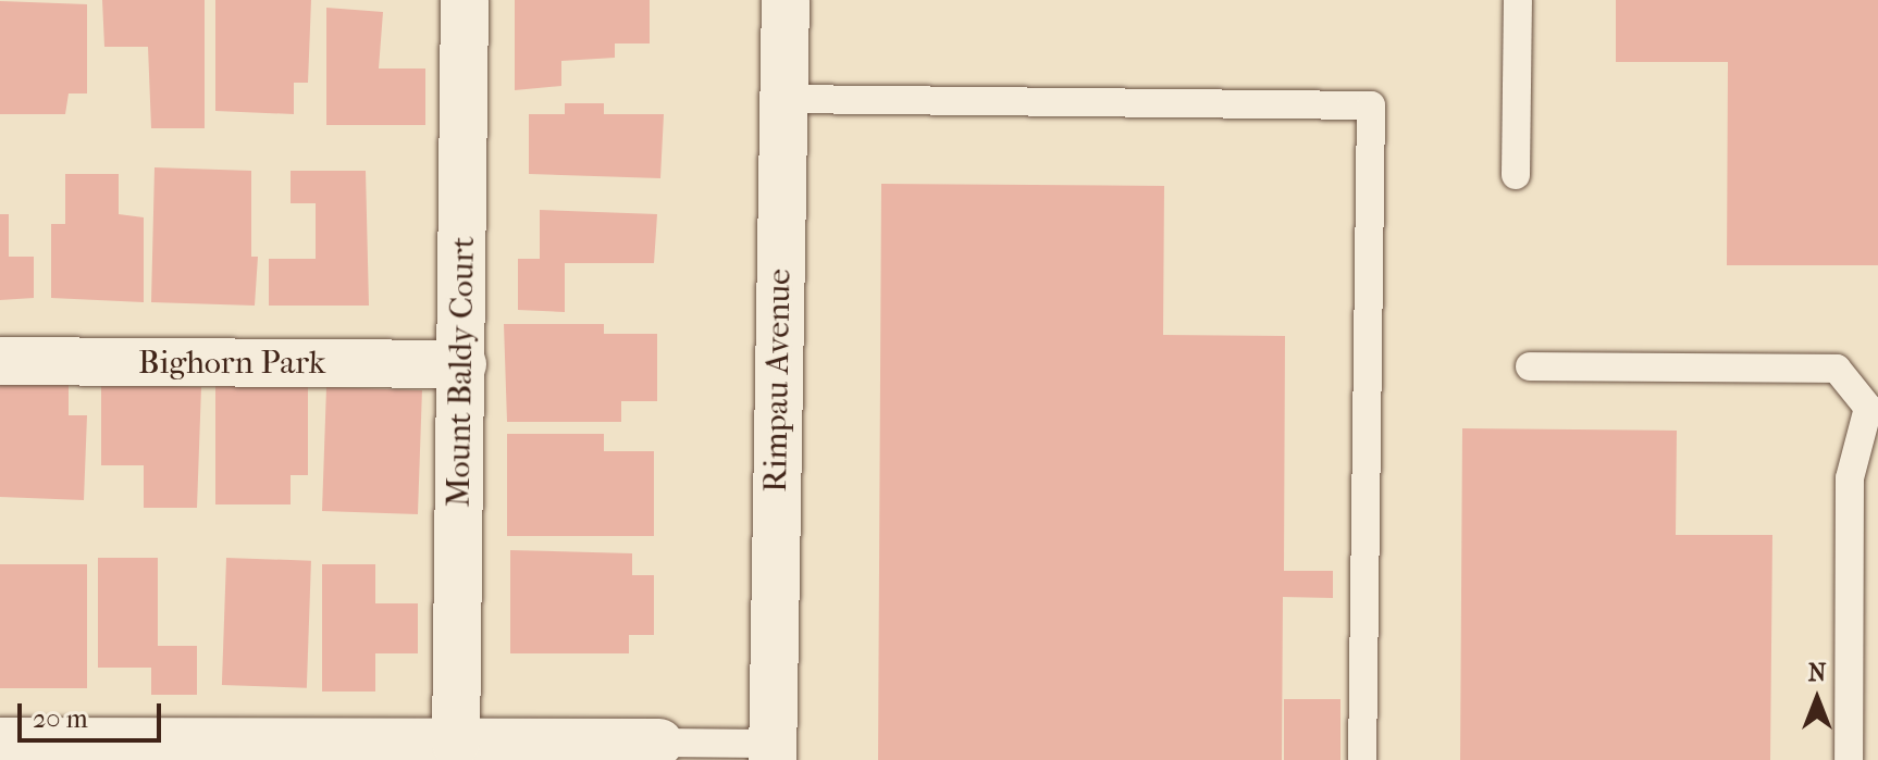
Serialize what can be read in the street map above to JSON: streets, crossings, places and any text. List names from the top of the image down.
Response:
{
  "streets": {
    "street": ["Bighorn Park", "Mount Baldy Court", "Rimpau Avenue"]
  },
  "crossings": [
    ["Bighorn Park", "Mount Baldy Court"]
  ],
  "scale_bar": "20 m",
  "north": "top"
}
